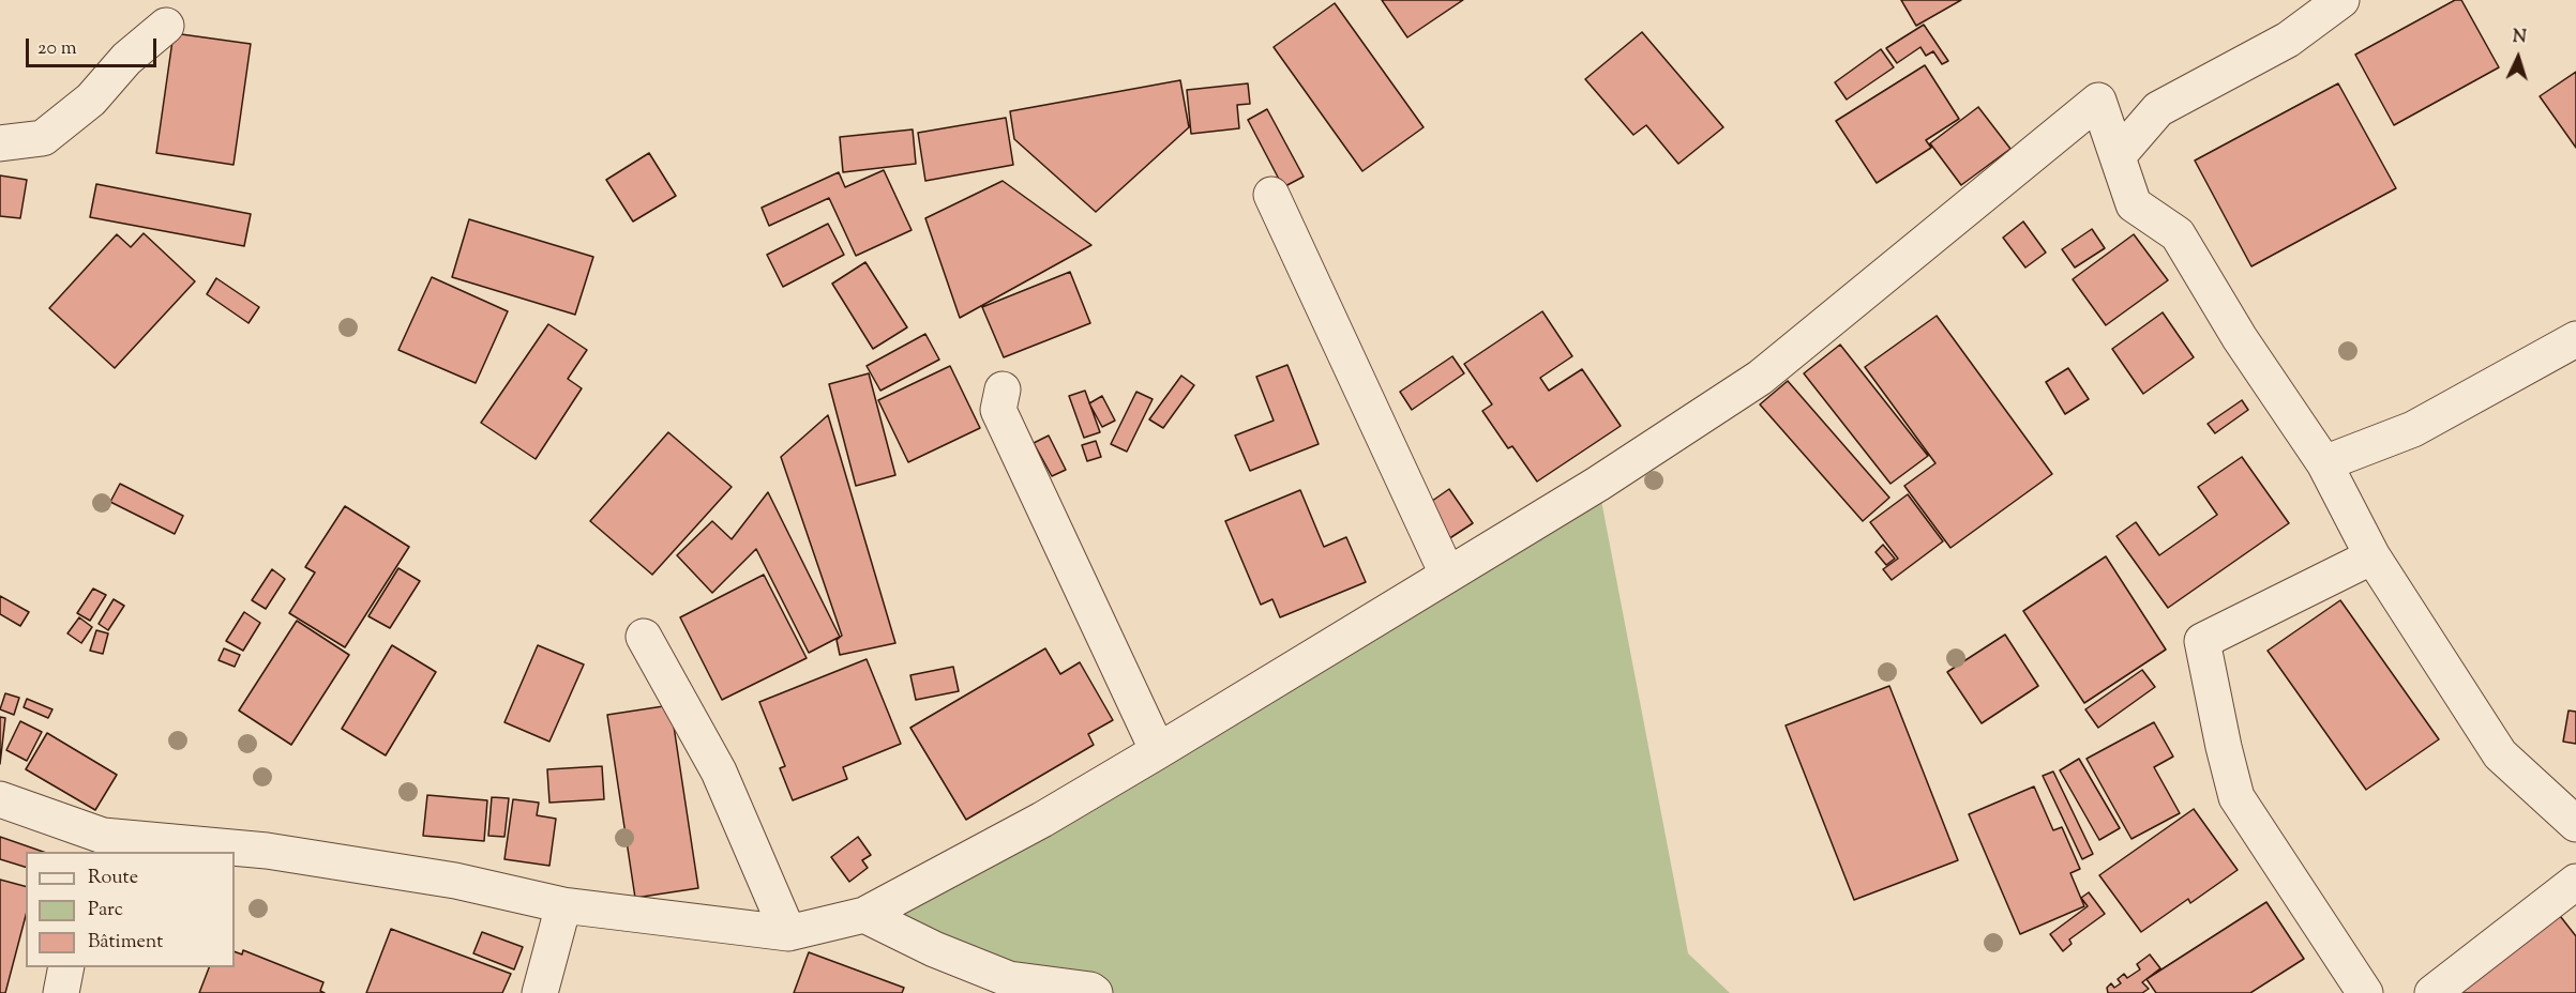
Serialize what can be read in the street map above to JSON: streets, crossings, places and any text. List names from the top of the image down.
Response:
{
  "legend": ["Route", "Parc", "Bâtiment"],
  "scale_bar": "20 m",
  "north": "top"
}
